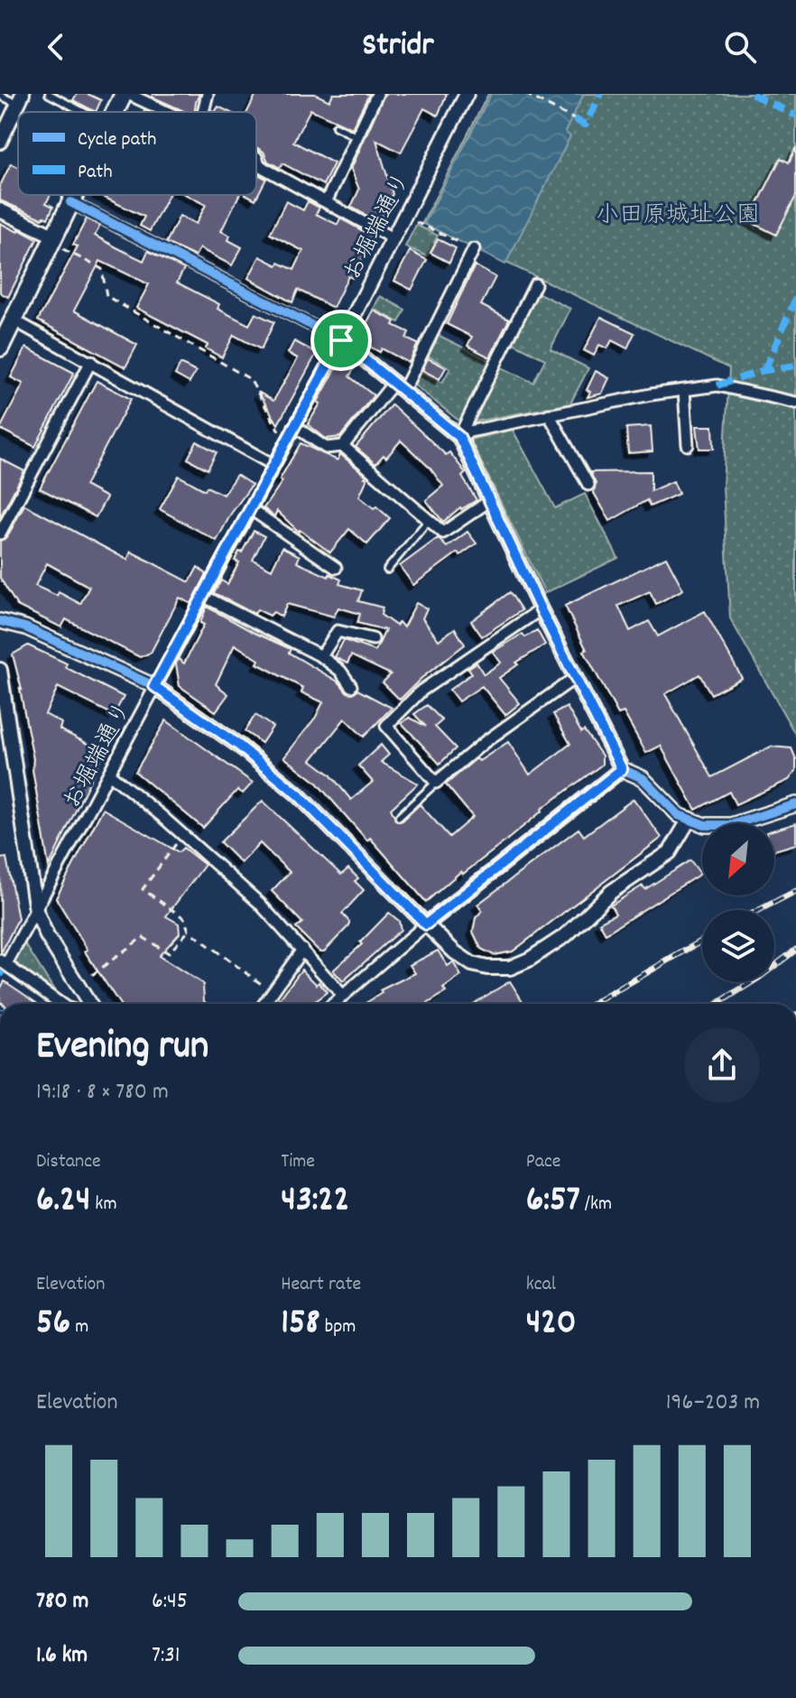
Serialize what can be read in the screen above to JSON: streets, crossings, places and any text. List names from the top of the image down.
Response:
{
  "streets": {
    "street": ["お堀端通り"]
  },
  "parks": ["小田原城址公園"],
  "legend": ["Cycle path", "Path"],
  "north": "bottom left",
  "page": {
    "header": "Stridr",
    "heading": ["Evening run", "19:18 · 8 × 780 m"],
    "stats": [
      ["Distance", "6.24 km"],
      ["Time", "43:22"],
      ["Pace", "6:57 /km"],
      ["Elevation", "56 m"],
      ["Heart rate", "158 bpm"],
      ["kcal", "420"]
    ],
    "chart": ["Elevation", "196–203 m"],
    "list": [
      {
        "name": "780 m",
        "note": "6:45"
      },
      {
        "name": "1.6 km",
        "note": "7:31"
      }
    ]
  }
}
